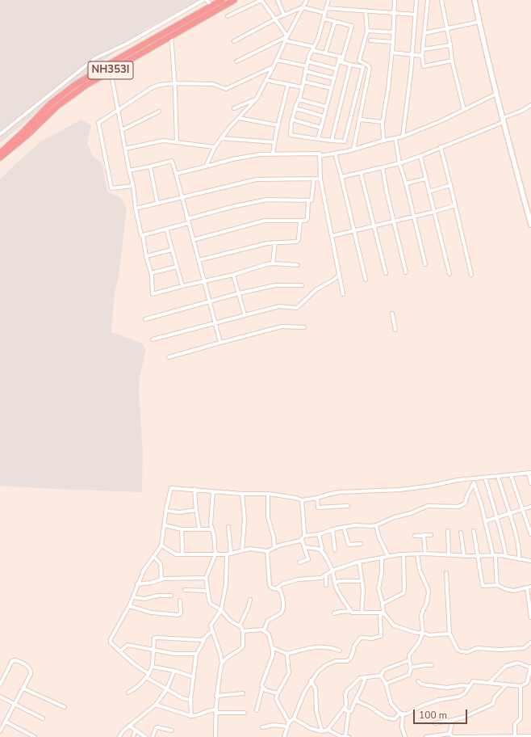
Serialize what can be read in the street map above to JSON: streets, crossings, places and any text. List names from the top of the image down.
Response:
{
  "streets": {
    "highway": ["NH353I"]
  },
  "scale_bar": "100 m"
}
